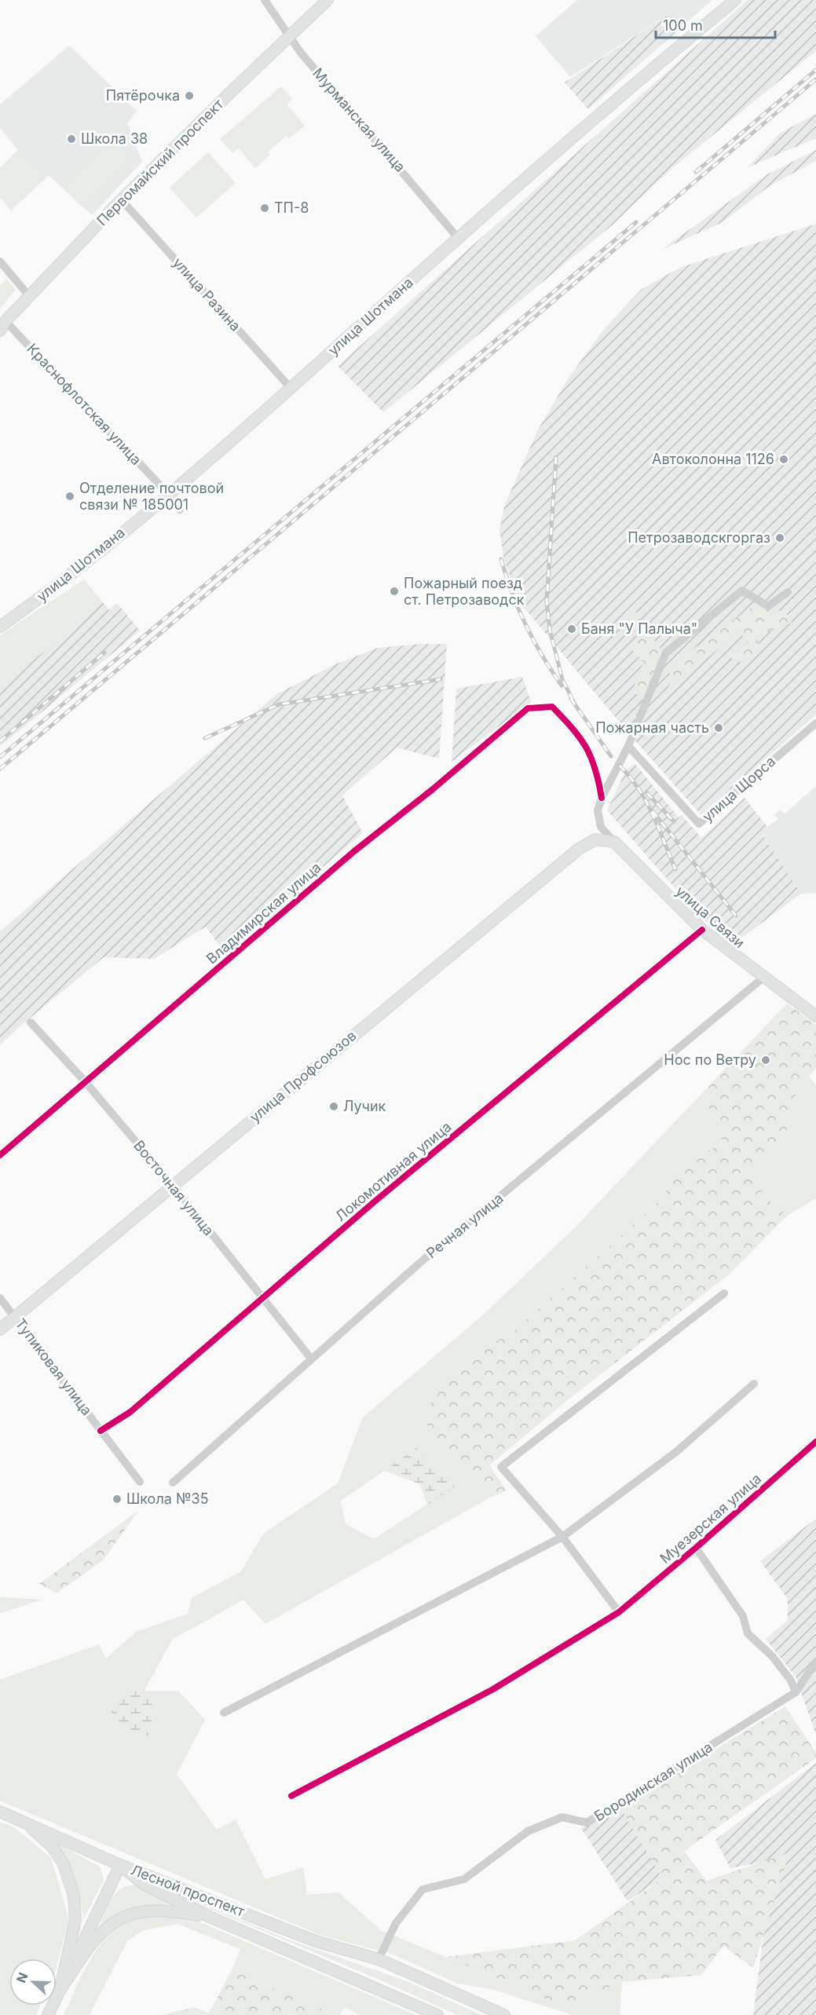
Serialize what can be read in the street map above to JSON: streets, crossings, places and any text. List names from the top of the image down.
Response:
{
  "streets": {
    "main road": [
      "Первомайский проспект",
      "улица Шотмана",
      "улица Связи",
      "улица Профсоюзов",
      "Лесной проспект"
    ],
    "street": [
      "Мурманская улица",
      "улица Разина",
      "Краснофлотская улица",
      "улица Щорса",
      "Владимирская улица",
      "Локомотивная улица",
      "Восточная улица",
      "Речная улица",
      "Тупиковая улица",
      "Муезерская улица",
      "Бородинская улица"
    ]
  },
  "crossings": [
    ["Мурманская улица", "Первомайский проспект"],
    ["Мурманская улица", "улица Шотмана"],
    ["Первомайский проспект", "улица Разина"],
    ["Первомайский проспект", "Краснофлотская улица"],
    ["улица Разина", "улица Шотмана"],
    ["улица Шотмана", "Краснофлотская улица"],
    ["Владимирская улица", "Восточная улица"],
    ["улица Связи", "улица Профсоюзов"],
    ["улица Связи", "Локомотивная улица"],
    ["улица Связи", "Речная улица"],
    ["улица Профсоюзов", "Восточная улица"],
    ["улица Профсоюзов", "Тупиковая улица"],
    ["Локомотивная улица", "Восточная улица"],
    ["Локомотивная улица", "Тупиковая улица"],
    ["Восточная улица", "Речная улица"],
    ["Бородинская улица", "Лесной проспект"]
  ],
  "places": [
    "Пятёрочка",
    "Школа 38",
    "ТП-8",
    "Автоколонна 1126",
    "Отделение почтовой связи № 185001",
    "Петрозаводскгоргаз",
    "Пожарный поезд ст. Петрозаводск",
    "Баня \"У Палыча\"",
    "Пожарная часть",
    "Нос по Ветру",
    "Лучик",
    "Школа №35"
  ],
  "scale_bar": "100 m",
  "north": "left"
}
